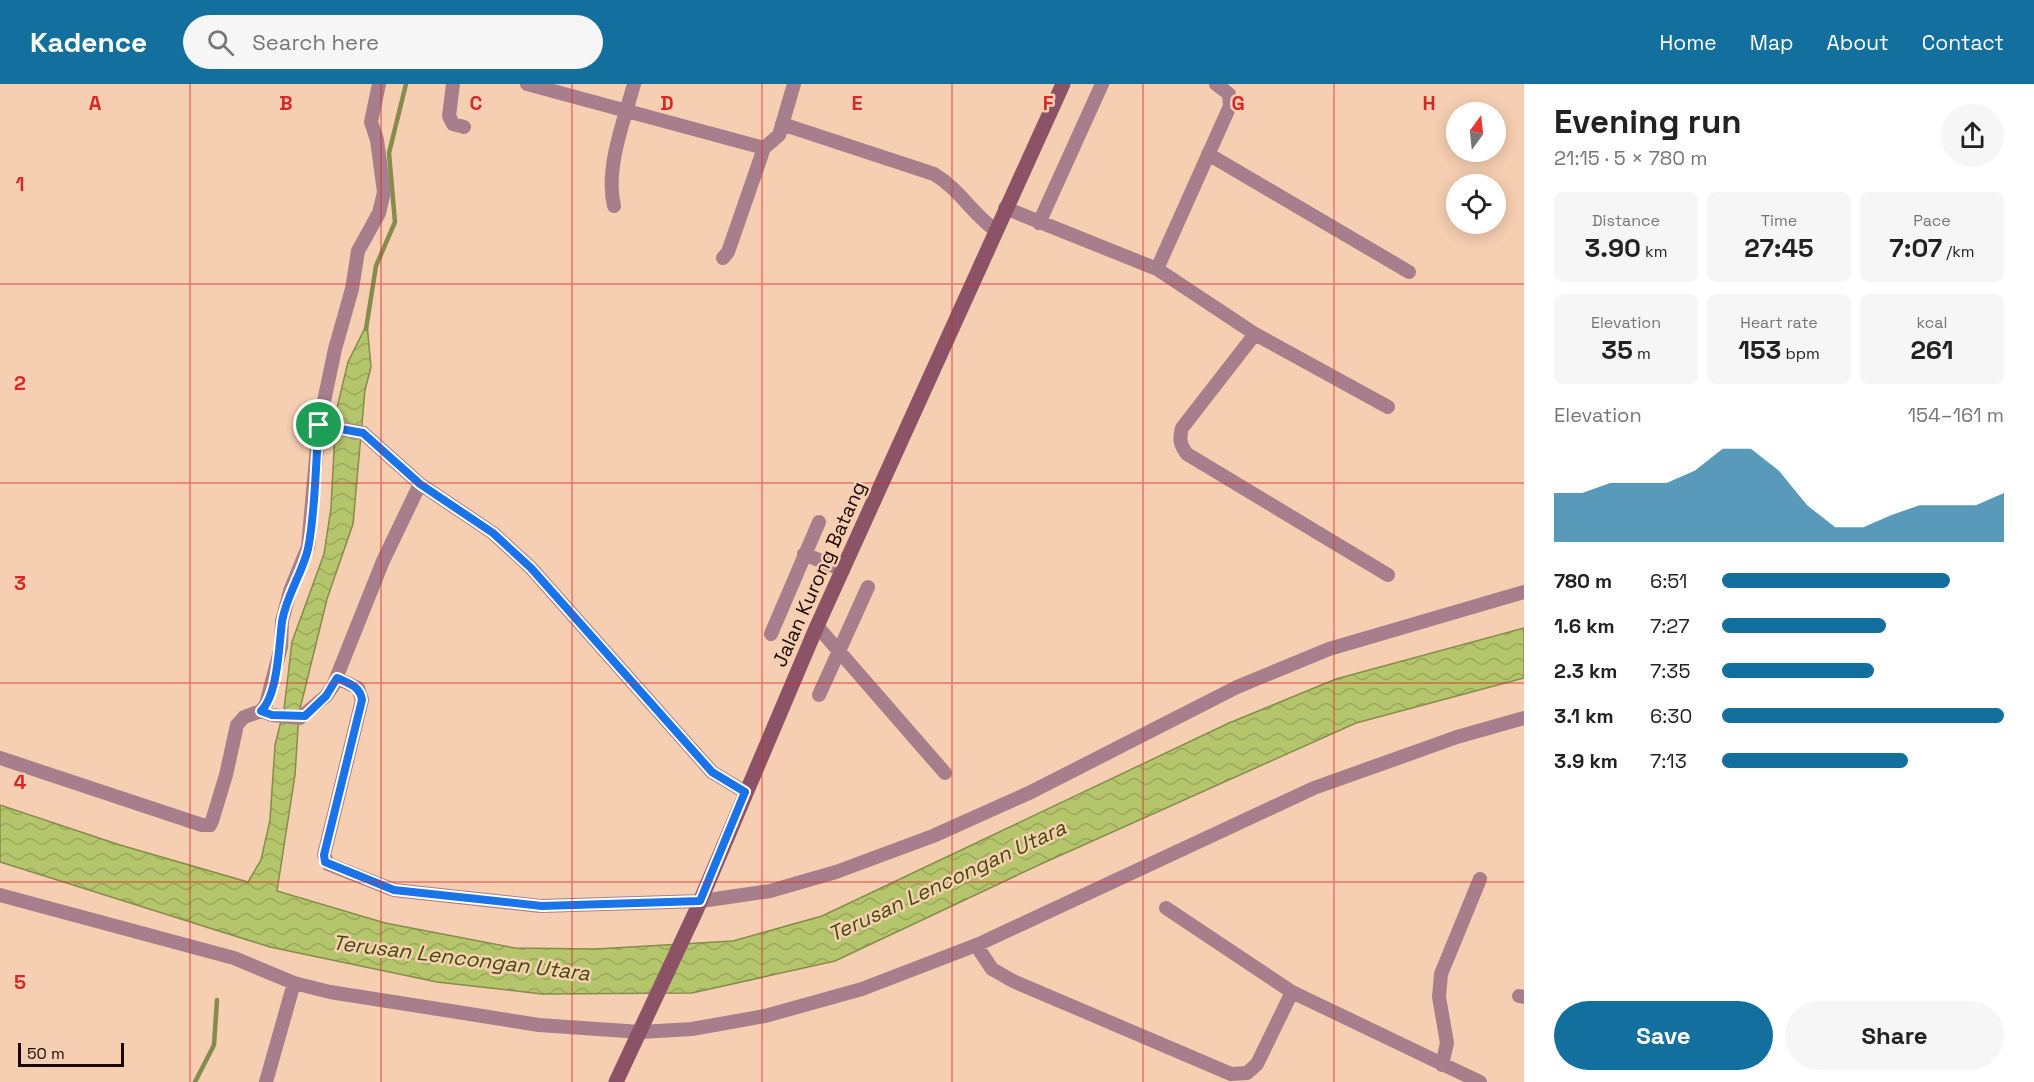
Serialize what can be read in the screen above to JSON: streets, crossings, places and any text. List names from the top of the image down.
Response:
{
  "streets": {
    "street": ["Jalan Kurong Batang"]
  },
  "water": ["Terusan Lencongan Utara"],
  "scale_bar": "50 m",
  "north": "top",
  "page": {
    "header": "Kadence",
    "search": "Search here",
    "nav": [
      "Home",
      "Map",
      "About",
      "Contact"
    ],
    "heading": ["Evening run", "21:15 · 5 × 780 m"],
    "stats": [
      ["Distance", "3.90 km"],
      ["Time", "27:45"],
      ["Pace", "7:07 /km"],
      ["Elevation", "35 m"],
      ["Heart rate", "153 bpm"],
      ["kcal", "261"]
    ],
    "chart": ["Elevation", "154–161 m"],
    "list": [
      {
        "name": "780 m",
        "note": "6:51"
      },
      {
        "name": "1.6 km",
        "note": "7:27"
      },
      {
        "name": "2.3 km",
        "note": "7:35"
      },
      {
        "name": "3.1 km",
        "note": "6:30"
      },
      {
        "name": "3.9 km",
        "note": "7:13"
      }
    ],
    "buttons": ["Save", "Share"],
    "scale": "50 m"
  },
  "grid": {
    "columns": [
      "A",
      "B",
      "C",
      "D",
      "E",
      "F",
      "G",
      "H"
    ],
    "rows": [
      "1",
      "2",
      "3",
      "4",
      "5"
    ]
  }
}
